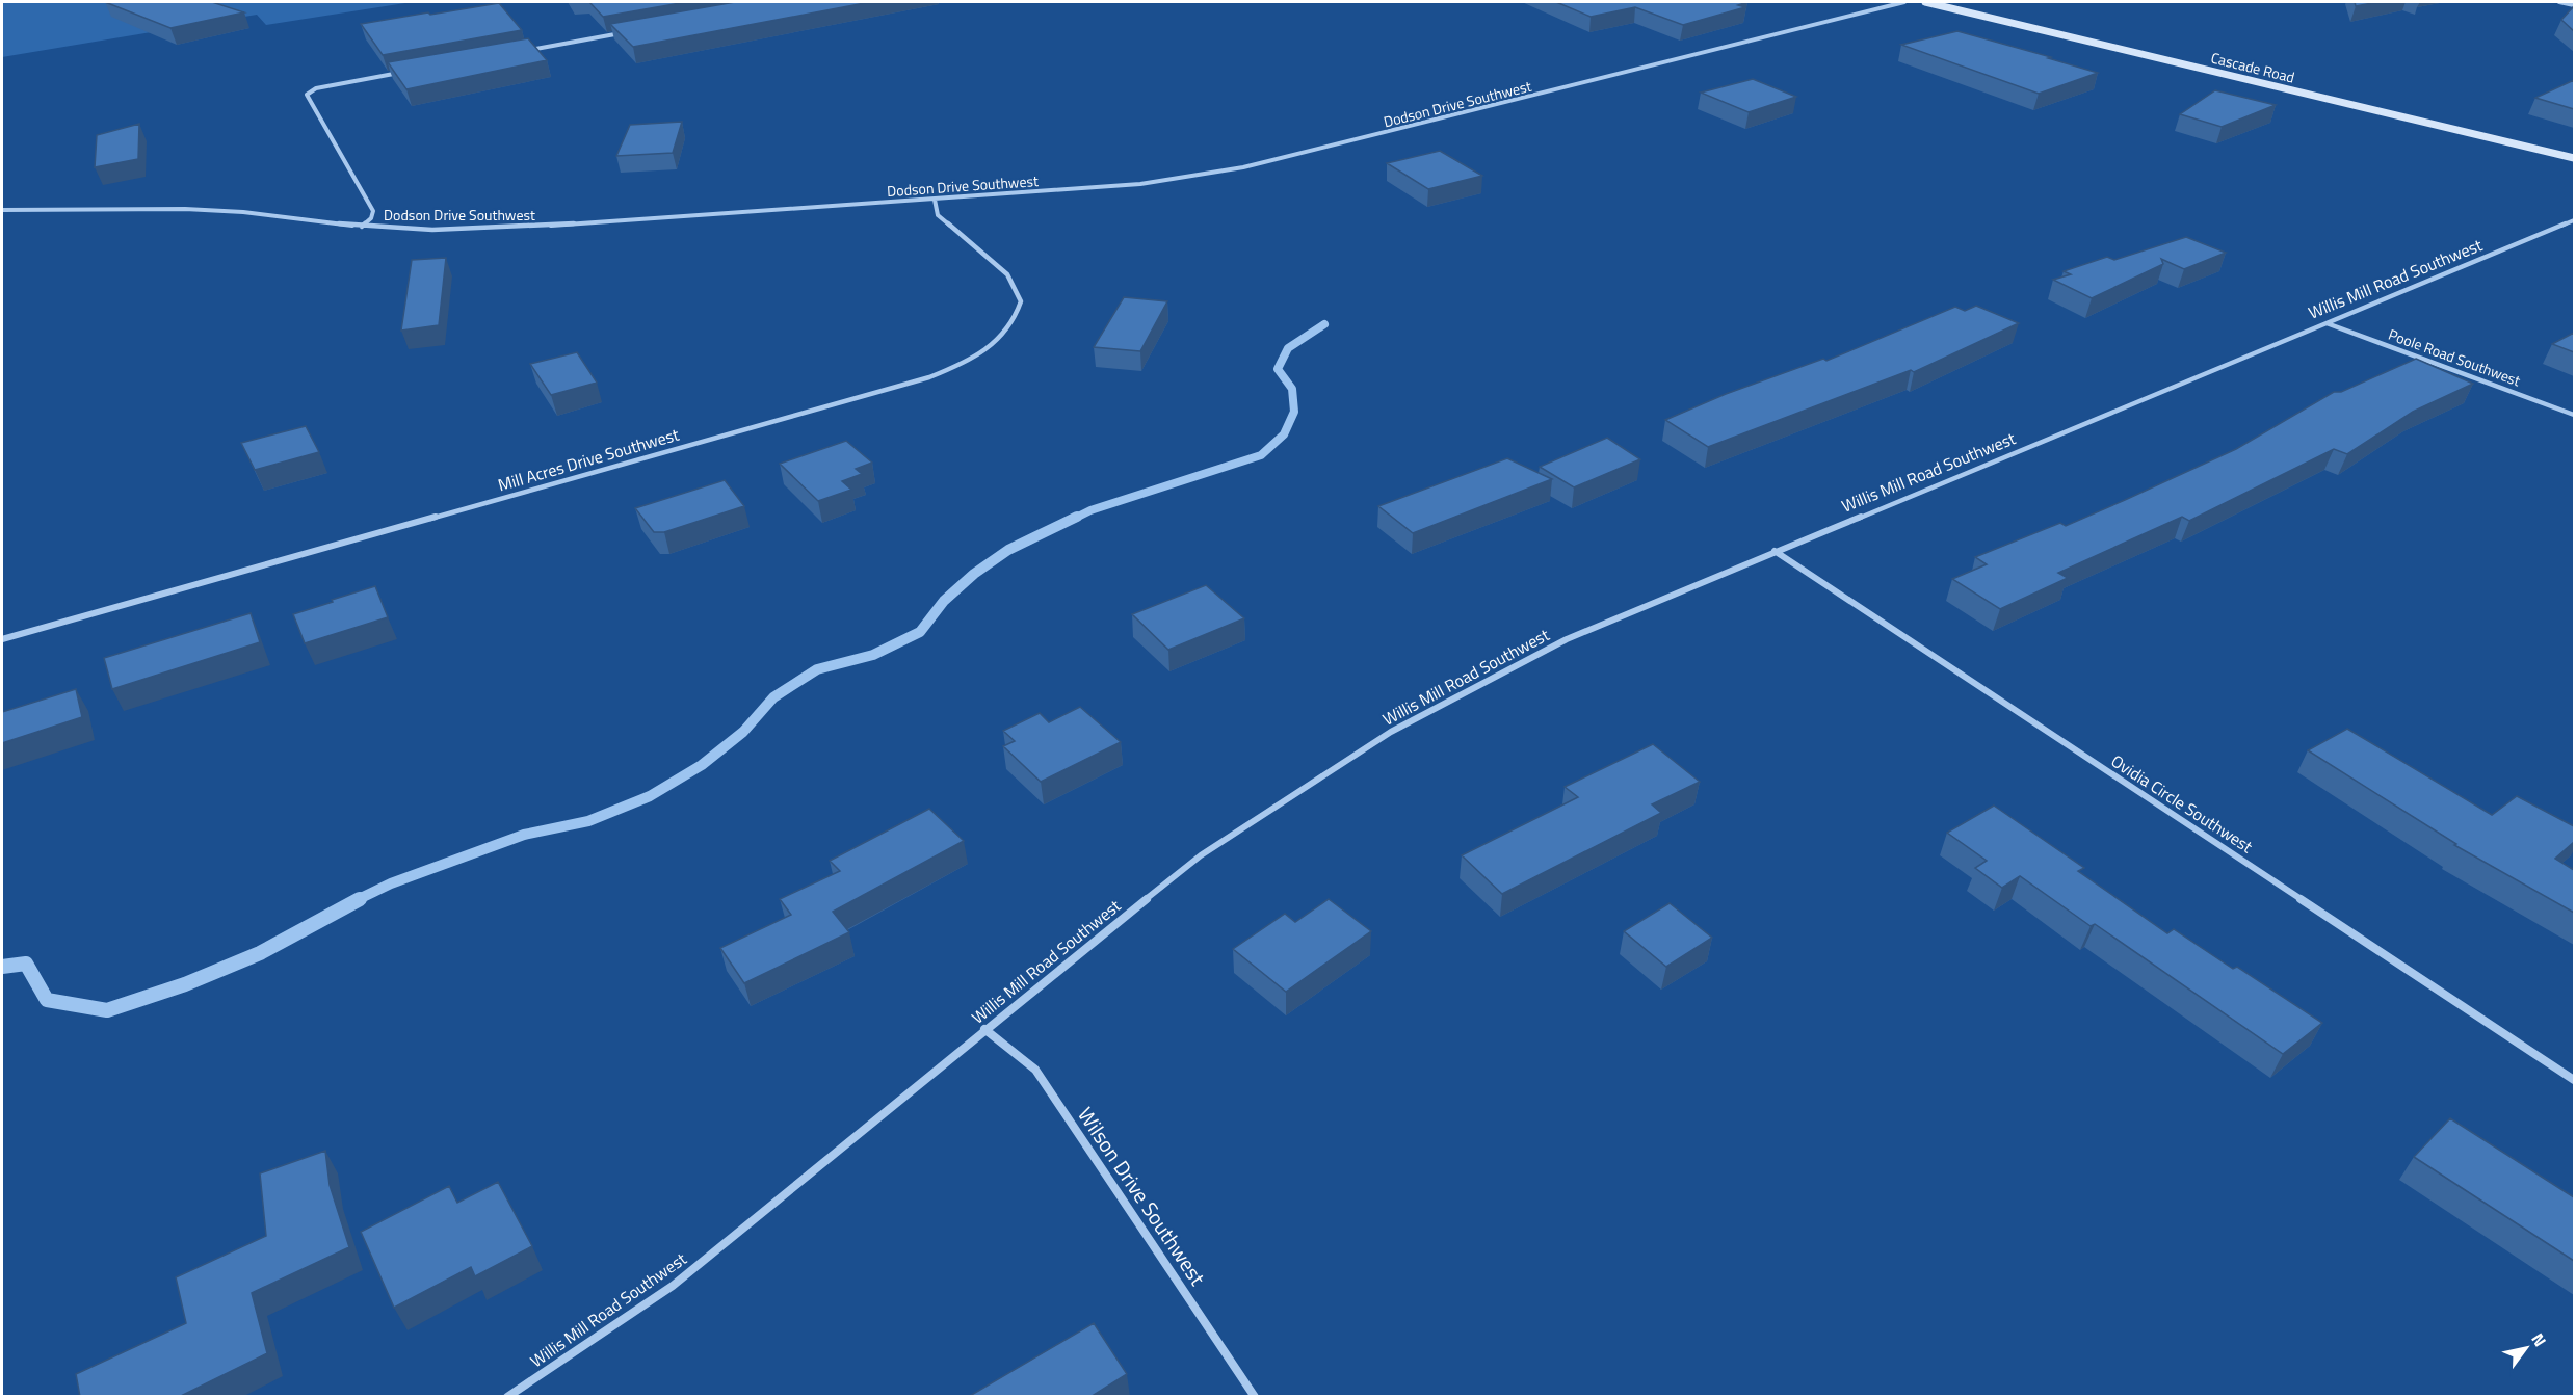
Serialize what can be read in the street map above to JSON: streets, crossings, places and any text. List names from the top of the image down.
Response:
{
  "streets": {
    "main road": ["Cascade Road"],
    "street": [
      "Dodson Drive Southwest",
      "Willis Mill Road Southwest",
      "Poole Road Southwest",
      "Mill Acres Drive Southwest",
      "Ovidia Circle Southwest",
      "Wilson Drive Southwest"
    ]
  },
  "crossings": [
    ["Dodson Drive Southwest", "Mill Acres Drive Southwest"],
    ["Willis Mill Road Southwest", "Poole Road Southwest"],
    ["Willis Mill Road Southwest", "Ovidia Circle Southwest"],
    ["Willis Mill Road Southwest", "Wilson Drive Southwest"]
  ],
  "north": "top right"
}
